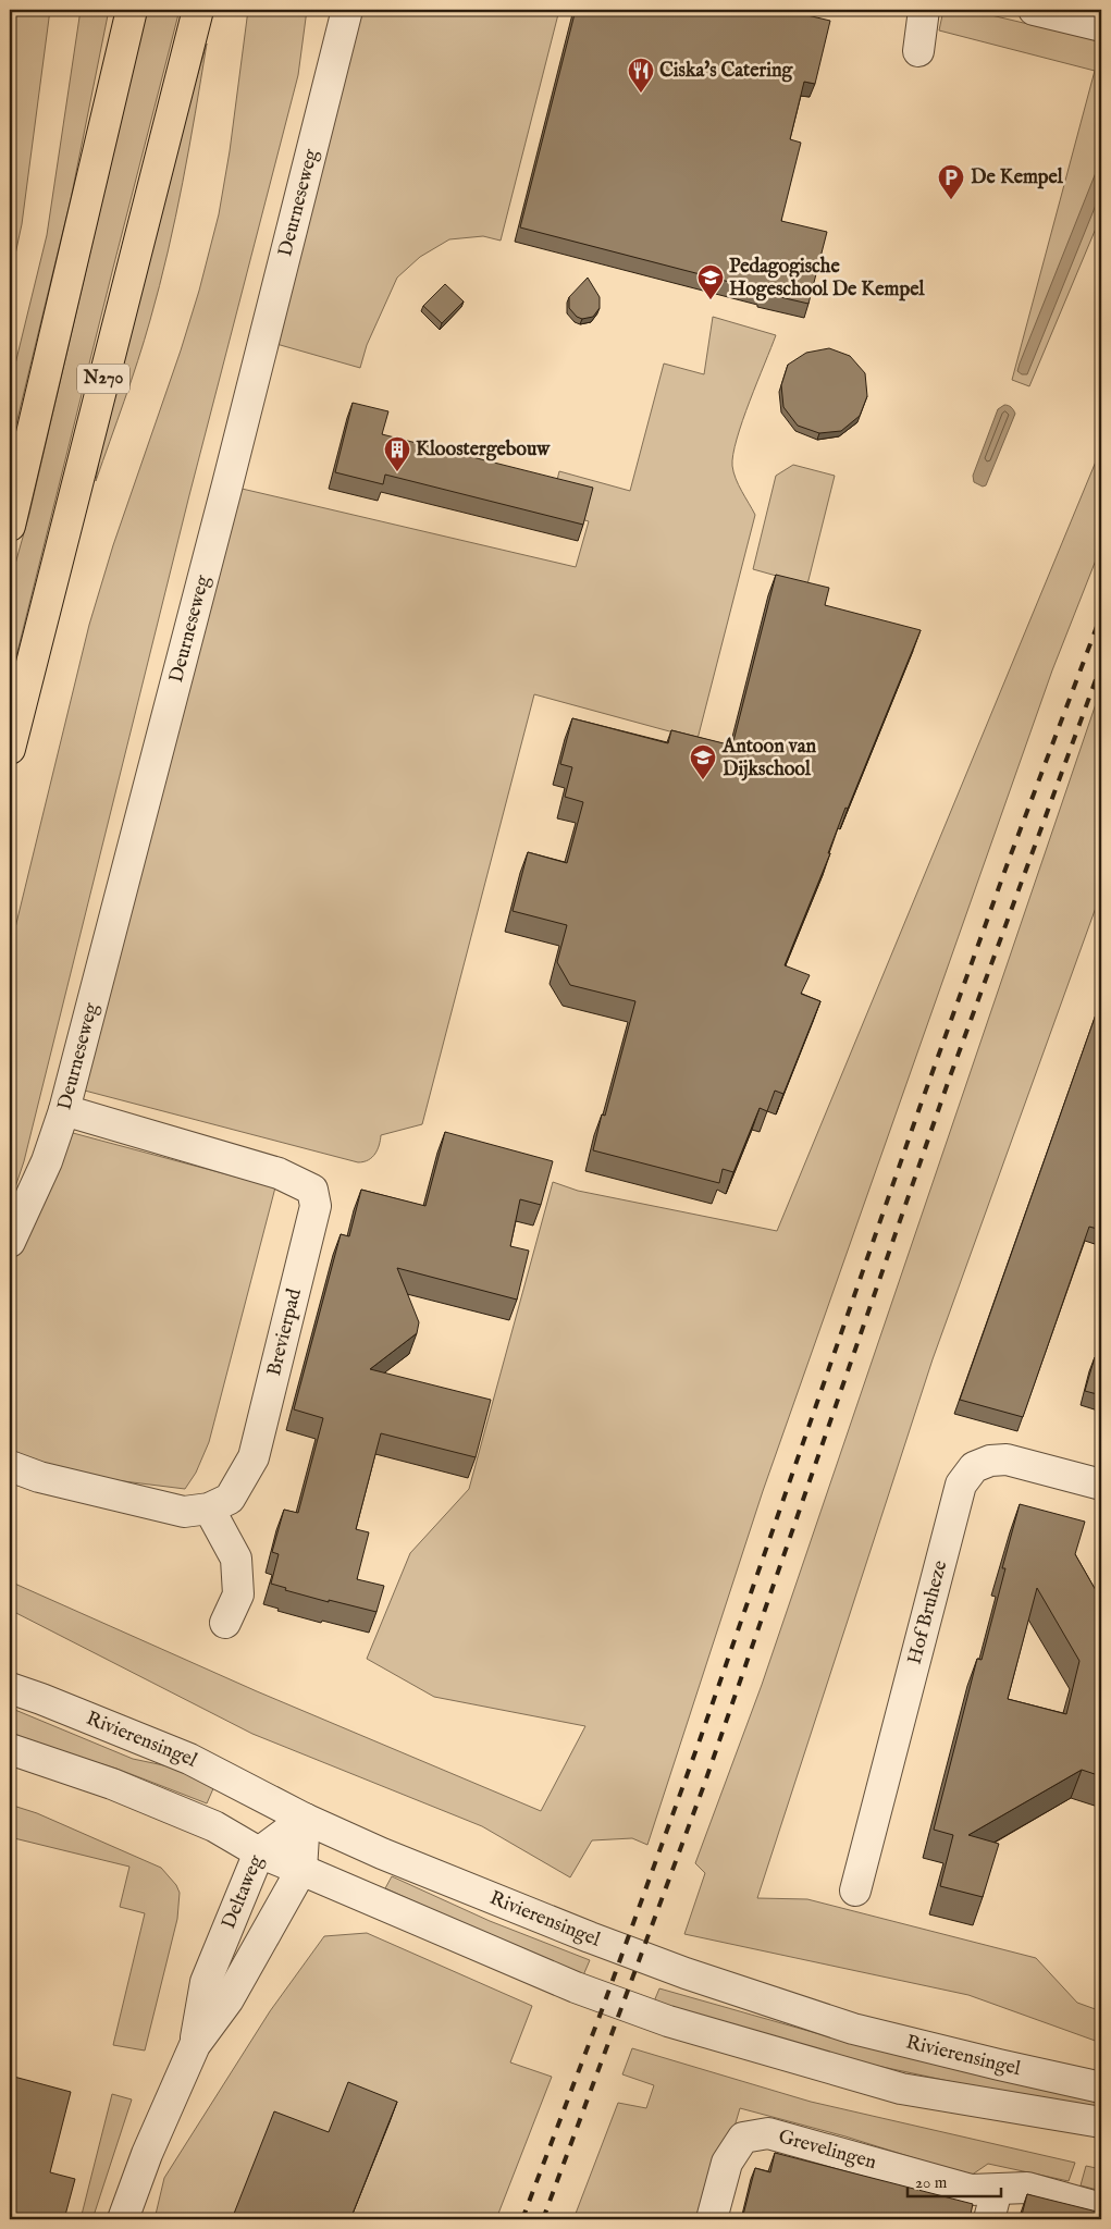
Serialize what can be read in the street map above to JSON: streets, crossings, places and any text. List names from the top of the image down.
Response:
{
  "streets": {
    "main road": ["N270"],
    "street": [
      "Deurneseweg",
      "Brevierpad",
      "Hof Bruheze",
      "Rivierensingel",
      "Deltaweg",
      "Grevelingen"
    ]
  },
  "crossings": [
    ["Deurneseweg", "Brevierpad"],
    ["Rivierensingel", "Deltaweg"]
  ],
  "places": {
    "restaurant": ["Ciska's Catering"],
    "parking": ["De Kempel"],
    "school or university": ["Pedagogische Hogeschool De Kempel", "Antoon van Dijkschool"],
    "building": ["Kloostergebouw"]
  },
  "scale_bar": "20 m"
}
